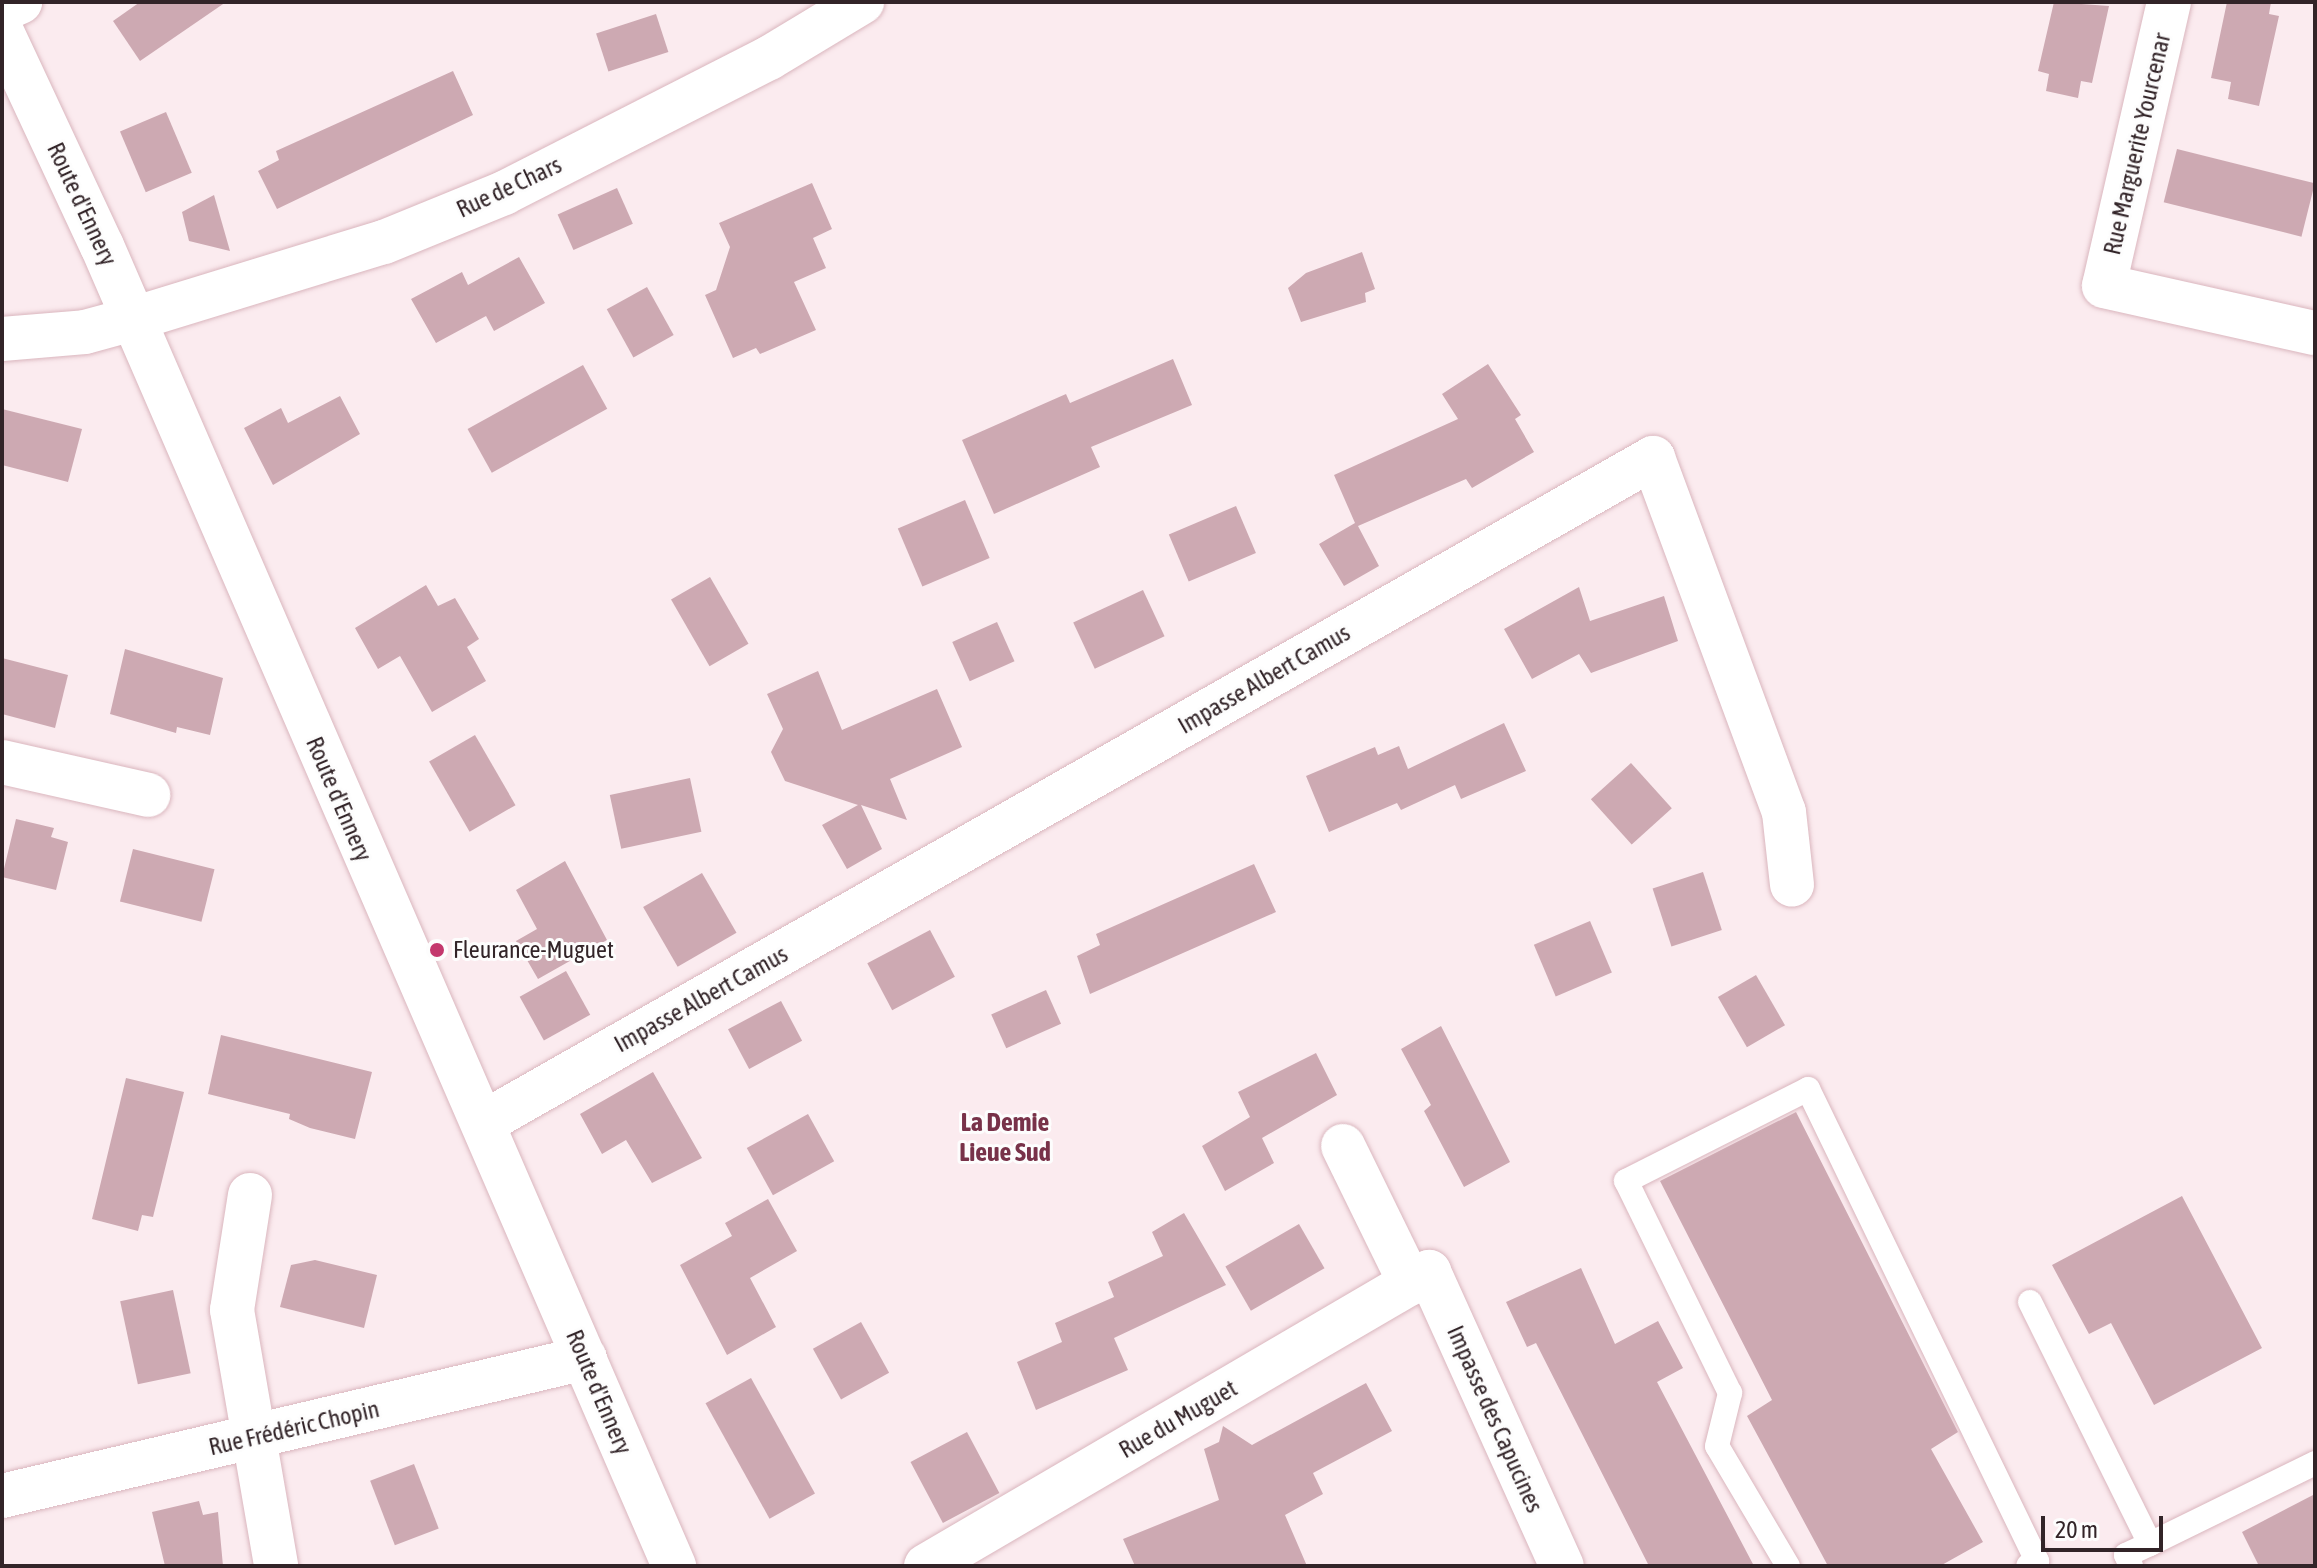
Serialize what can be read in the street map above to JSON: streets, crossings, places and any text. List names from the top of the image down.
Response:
{
  "streets": {
    "street": [
      "Rue Marguerite Yourcenar",
      "Rue de Chars",
      "Route d'Ennery",
      "Impasse Albert Camus",
      "Rue du Muguet",
      "Impasse des Capucines",
      "Rue Frédéric Chopin"
    ]
  },
  "crossings": [
    ["Rue de Chars", "Route d'Ennery"],
    ["Route d'Ennery", "Impasse Albert Camus"],
    ["Route d'Ennery", "Rue Frédéric Chopin"],
    ["Rue du Muguet", "Impasse des Capucines"]
  ],
  "districts": ["La Demie Lieue Sud"],
  "places": ["Fleurance-Muguet"],
  "scale_bar": "20 m"
}
